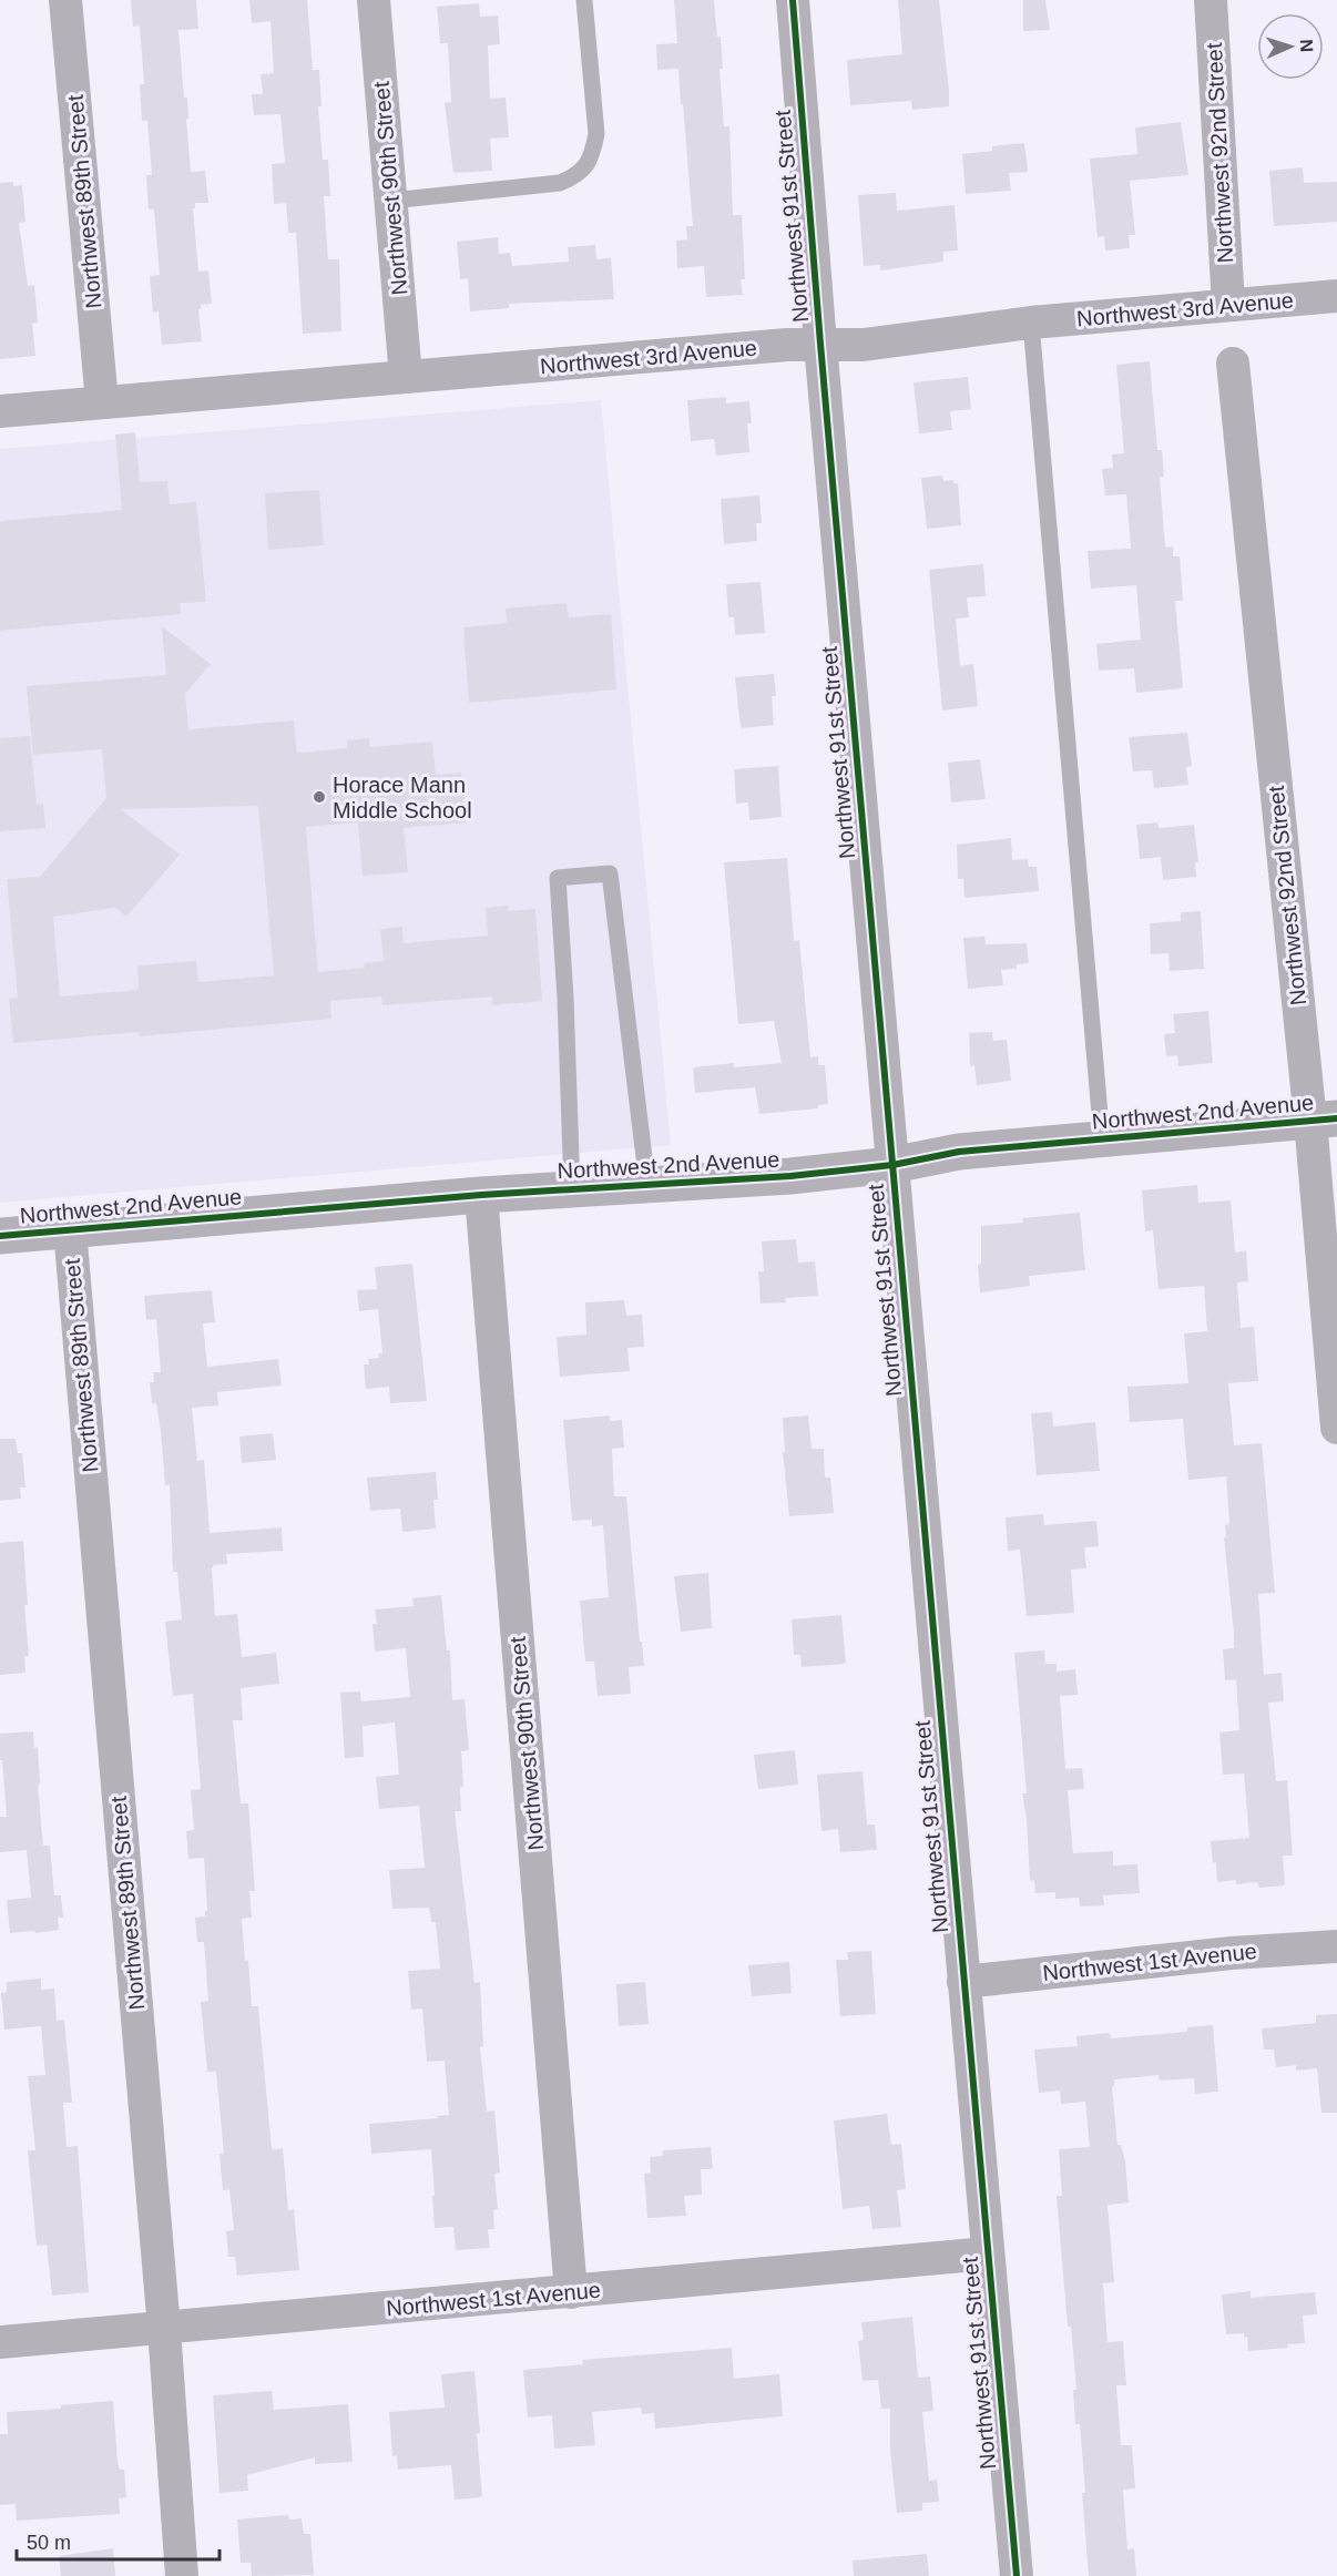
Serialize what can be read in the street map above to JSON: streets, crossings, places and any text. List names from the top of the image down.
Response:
{
  "streets": {
    "street": [
      "Northwest 92nd Street",
      "Northwest 90th Street",
      "Northwest 89th Street",
      "Northwest 91st Street",
      "Northwest 3rd Avenue",
      "Northwest 2nd Avenue",
      "Northwest 1st Avenue"
    ]
  },
  "crossings": [
    ["Northwest 92nd Street", "Northwest 3rd Avenue"],
    ["Northwest 92nd Street", "Northwest 2nd Avenue"],
    ["Northwest 90th Street", "Northwest 3rd Avenue"],
    ["Northwest 90th Street", "Northwest 2nd Avenue"],
    ["Northwest 90th Street", "Northwest 1st Avenue"],
    ["Northwest 89th Street", "Northwest 3rd Avenue"],
    ["Northwest 89th Street", "Northwest 2nd Avenue"],
    ["Northwest 89th Street", "Northwest 1st Avenue"],
    ["Northwest 91st Street", "Northwest 3rd Avenue"],
    ["Northwest 91st Street", "Northwest 2nd Avenue"],
    ["Northwest 91st Street", "Northwest 1st Avenue"]
  ],
  "places": ["Horace Mann Middle School"],
  "scale_bar": "50 m",
  "north": "right"
}
